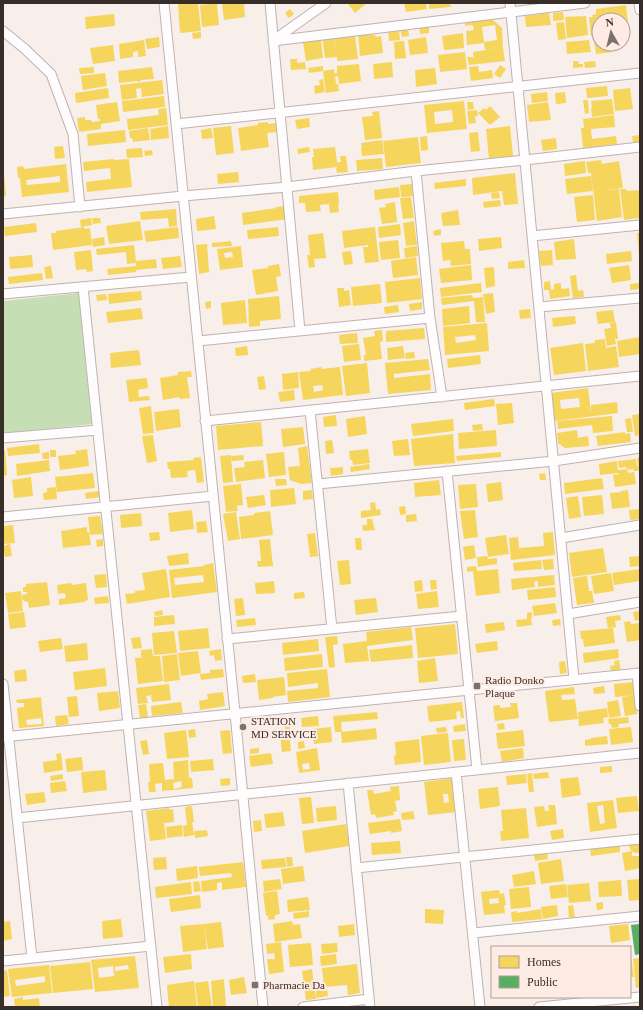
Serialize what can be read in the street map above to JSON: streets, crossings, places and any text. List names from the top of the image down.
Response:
{
  "places": {
    "transit": ["Radio Donko Plaque", "Pharmacie Da"],
    "other": ["STATION MD SERVICE"]
  },
  "legend": ["Homes", "Public"],
  "north": "top"
}
